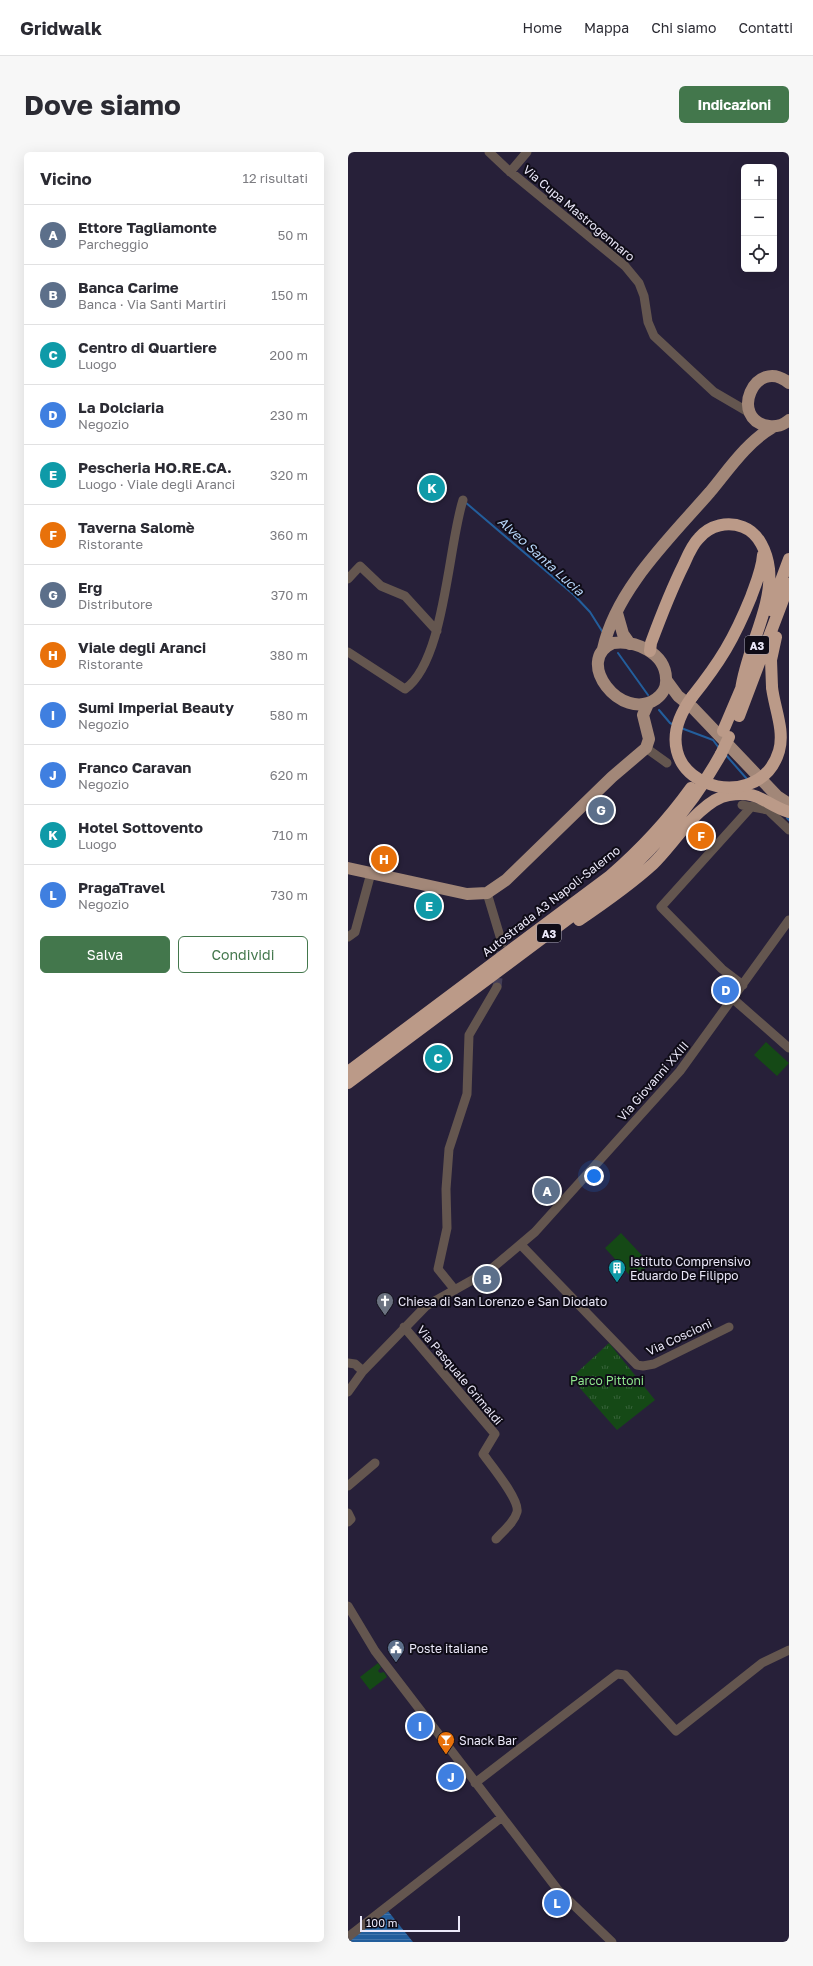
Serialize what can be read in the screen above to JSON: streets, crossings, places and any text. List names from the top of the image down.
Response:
{
  "streets": {
    "highway": ["A3", "Autostrada A3 Napoli-Salerno"],
    "street": [
      "Via Cupa Mastrogennaro",
      "Via Giovanni XXIII",
      "Via Coscioni",
      "Via Pasquale Grimaldi"
    ]
  },
  "crossings": [
    ["Via Giovanni XXIII", "Via Coscioni"],
    ["Via Giovanni XXIII", "Via Pasquale Grimaldi"]
  ],
  "water": ["Alveo Santa Lucia"],
  "parks": ["Parco Pittoni"],
  "places": {
    "building": ["Istituto Comprensivo Eduardo De Filippo"],
    "church": ["Chiesa di San Lorenzo e San Diodato"],
    "public building": ["Poste italiane"],
    "bar": ["Snack Bar"]
  },
  "scale_bar": "100 m",
  "page": {
    "header": "Gridwalk",
    "nav": [
      "Home",
      "Mappa",
      "Chi siamo",
      "Contatti"
    ],
    "buttons": [
      "Indicazioni",
      ["Salva", "Condividi"]
    ],
    "title": "Dove siamo",
    "heading": ["Vicino", "12 risultati"],
    "map_buttons": ["+", "−"],
    "list": [
      {
        "mark": "A",
        "name": "Ettore Tagliamonte",
        "note": "Parcheggio",
        "value": "50 m"
      },
      {
        "mark": "B",
        "name": "Banca Carime",
        "note": "Banca · Via Santi Martiri",
        "value": "150 m"
      },
      {
        "mark": "C",
        "name": "Centro di Quartiere",
        "note": "Luogo",
        "value": "200 m"
      },
      {
        "mark": "D",
        "name": "La Dolciaria",
        "note": "Negozio",
        "value": "230 m"
      },
      {
        "mark": "E",
        "name": "Pescheria HO.RE.CA.",
        "note": "Luogo · Viale degli Aranci",
        "value": "320 m"
      },
      {
        "mark": "F",
        "name": "Taverna Salomè",
        "note": "Ristorante",
        "value": "360 m"
      },
      {
        "mark": "G",
        "name": "Erg",
        "note": "Distributore",
        "value": "370 m"
      },
      {
        "mark": "H",
        "name": "Viale degli Aranci",
        "note": "Ristorante",
        "value": "380 m"
      },
      {
        "mark": "I",
        "name": "Sumi Imperial Beauty",
        "note": "Negozio",
        "value": "580 m"
      },
      {
        "mark": "J",
        "name": "Franco Caravan",
        "note": "Negozio",
        "value": "620 m"
      },
      {
        "mark": "K",
        "name": "Hotel Sottovento",
        "note": "Luogo",
        "value": "710 m"
      },
      {
        "mark": "L",
        "name": "PragaTravel",
        "note": "Negozio",
        "value": "730 m"
      }
    ],
    "pins": [
      "K",
      "G",
      "F",
      "H",
      "E",
      "D",
      "C",
      "A",
      "B",
      "I",
      "J",
      "L"
    ],
    "scale": "100 m"
  }
}
